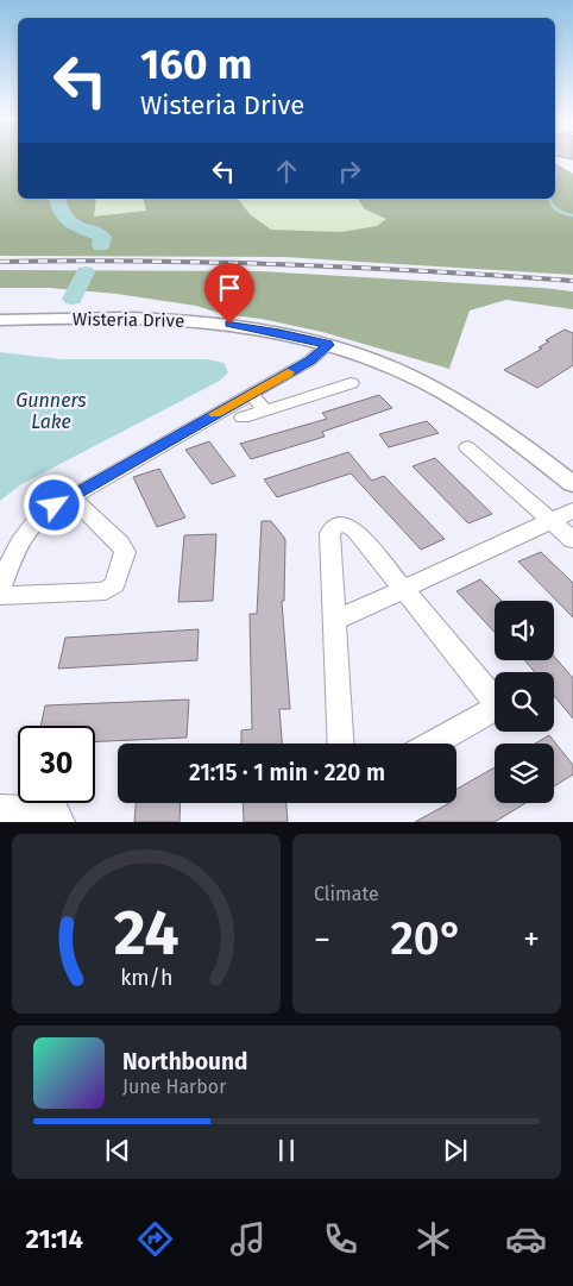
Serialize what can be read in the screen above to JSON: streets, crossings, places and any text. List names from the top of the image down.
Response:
{
  "streets": {
    "street": ["Wisteria Drive"]
  },
  "water": ["Gunners Lake"],
  "page": {
    "turn": ["160 m", "Wisteria Drive"],
    "limit": "30",
    "trip": "21:15 · 1 min · 220 m",
    "tile": "Climate",
    "heat": ["−", "20°", "+"],
    "song": ["Northbound", "June Harbor"],
    "tabs": "21:14",
    "gauge": ["24", "km/h"]
  }
}
